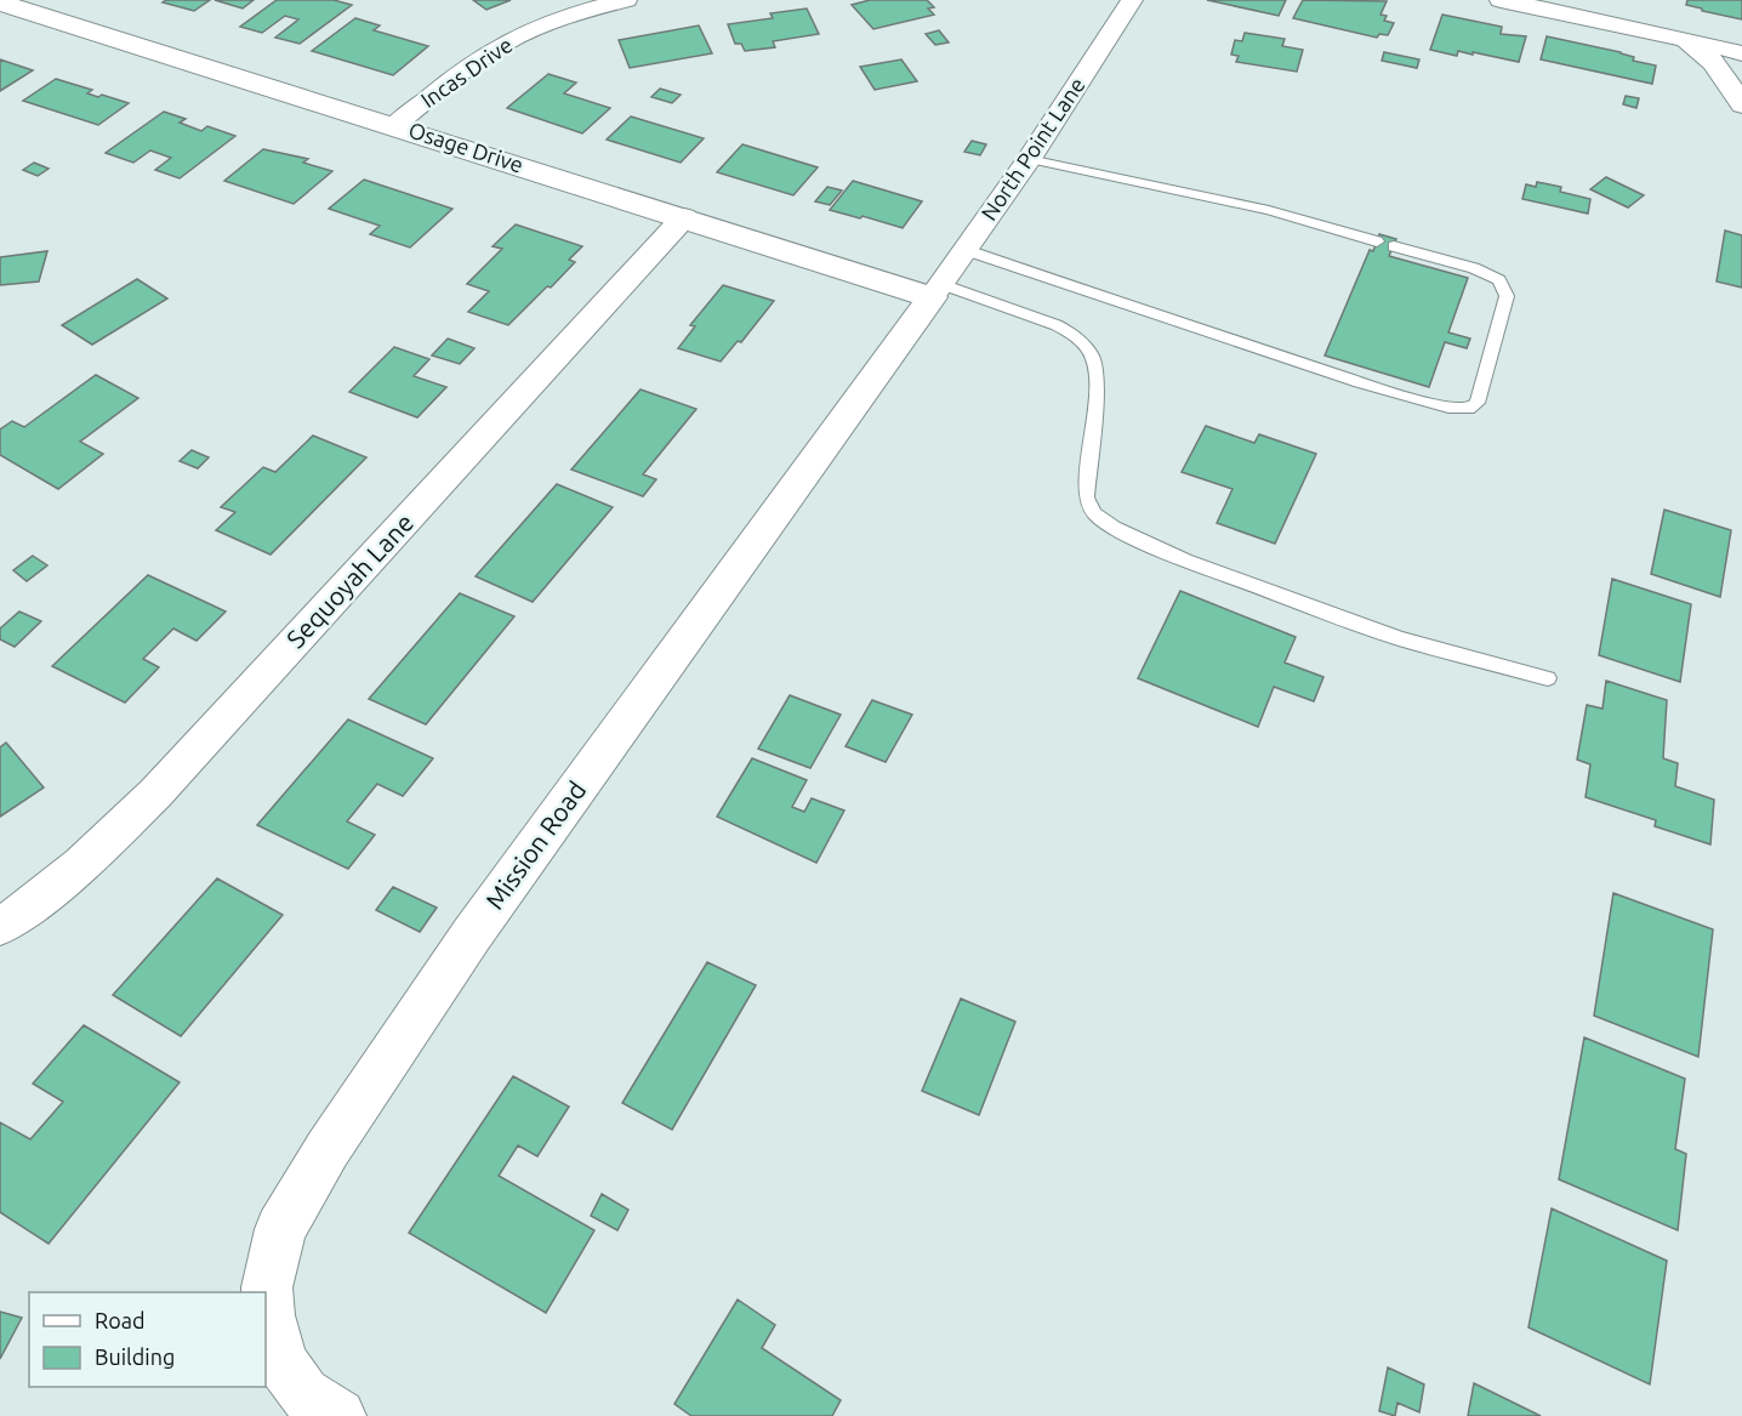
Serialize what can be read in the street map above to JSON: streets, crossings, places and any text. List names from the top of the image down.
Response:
{
  "streets": {
    "street": [
      "Incas Drive",
      "Osage Drive",
      "North Point Lane",
      "Sequoyah Lane",
      "Mission Road"
    ]
  },
  "crossings": [
    ["Incas Drive", "Osage Drive"],
    ["Osage Drive", "North Point Lane"],
    ["Osage Drive", "Sequoyah Lane"],
    ["Osage Drive", "Mission Road"],
    ["North Point Lane", "Mission Road"]
  ],
  "legend": ["Road", "Building"]
}
